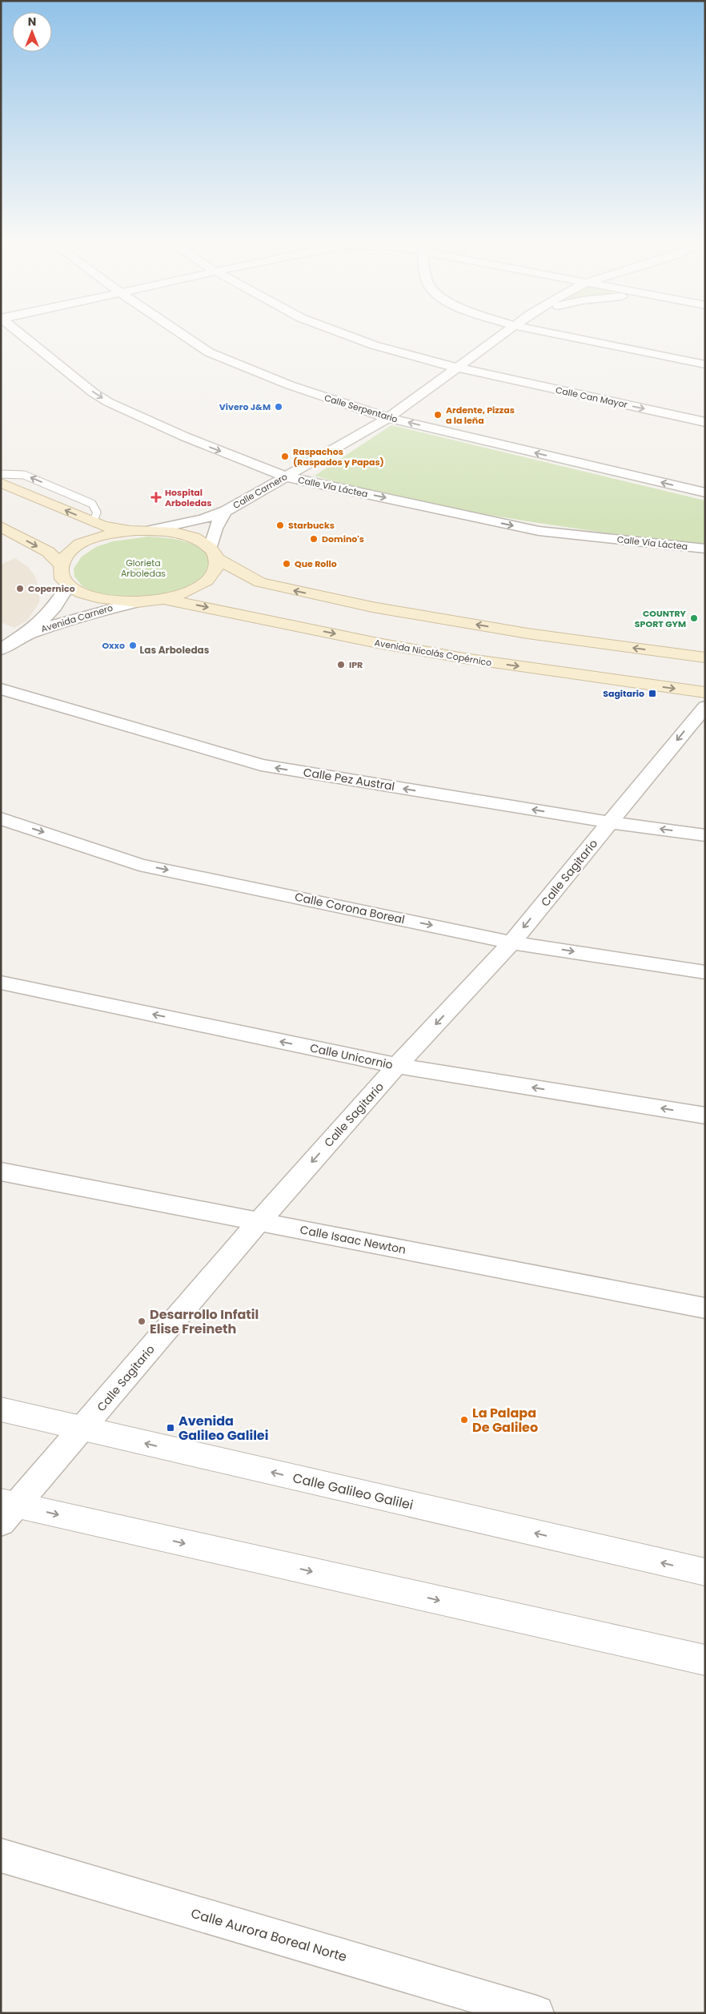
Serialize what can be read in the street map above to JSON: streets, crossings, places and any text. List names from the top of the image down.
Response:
{
  "streets": {
    "main road": ["Avenida Nicolás Copérnico"],
    "street": [
      "Calle Can Mayor",
      "Calle Serpentario",
      "Calle Vía Láctea",
      "Calle Carnero",
      "Avenida Carnero",
      "Calle Pez Austral",
      "Calle Sagitario",
      "Calle Corona Boreal",
      "Calle Unicornio",
      "Calle Isaac Newton",
      "Calle Galileo Galilei",
      "Calle Aurora Boreal Norte"
    ]
  },
  "crossings": [
    ["Calle Can Mayor", "Calle Carnero"],
    ["Calle Serpentario", "Calle Carnero"],
    ["Calle Vía Láctea", "Calle Carnero"],
    ["Calle Pez Austral", "Calle Sagitario"],
    ["Calle Sagitario", "Calle Corona Boreal"],
    ["Calle Sagitario", "Calle Unicornio"],
    ["Calle Sagitario", "Calle Isaac Newton"],
    ["Calle Sagitario", "Calle Galileo Galilei"]
  ],
  "one_way": [
    "Calle Vía Láctea",
    "Calle Pez Austral",
    "Calle Sagitario",
    "Calle Corona Boreal",
    "Calle Unicornio"
  ],
  "districts": ["Las Arboledas"],
  "parks": ["Glorieta Arboledas"],
  "places": {
    "other": [
      "Vivero J&M",
      "Ardente, Pizzas a la leña",
      "Raspachos (Raspados y Papas)",
      "Starbucks",
      "Domino's",
      "Que Rollo",
      "Copernico",
      "COUNTRY SPORT GYM",
      "Oxxo",
      "IPR",
      "Desarrollo Infatil Elise Freineth",
      "La Palapa De Galileo"
    ],
    "health": ["Hospital Arboledas"],
    "transit": ["Sagitario", "Avenida Galileo Galilei"]
  },
  "north": "top"
}
